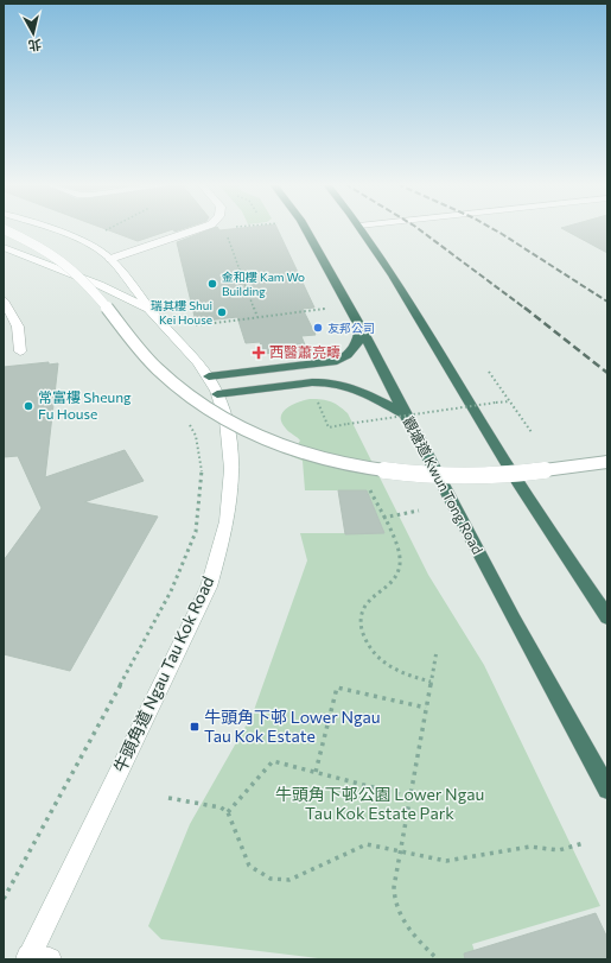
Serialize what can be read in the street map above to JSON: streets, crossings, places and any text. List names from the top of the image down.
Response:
{
  "streets": {
    "highway": ["觀塘道 Kwun Tong Road"],
    "main road": ["牛頭角道 Ngau Tau Kok Road"]
  },
  "parks": ["牛頭角下邨公園 Lower Ngau Tau Kok Estate Park"],
  "places": {
    "other": [
      "金和樓 Kam Wo Building",
      "瑞其樓 Shui Kei House",
      "友邦公司",
      "常富樓 Sheung Fu House"
    ],
    "health": ["西醫蕭亮疇"],
    "transit": ["牛頭角下邨 Lower Ngau Tau Kok Estate"]
  },
  "north": "bottom"
}
